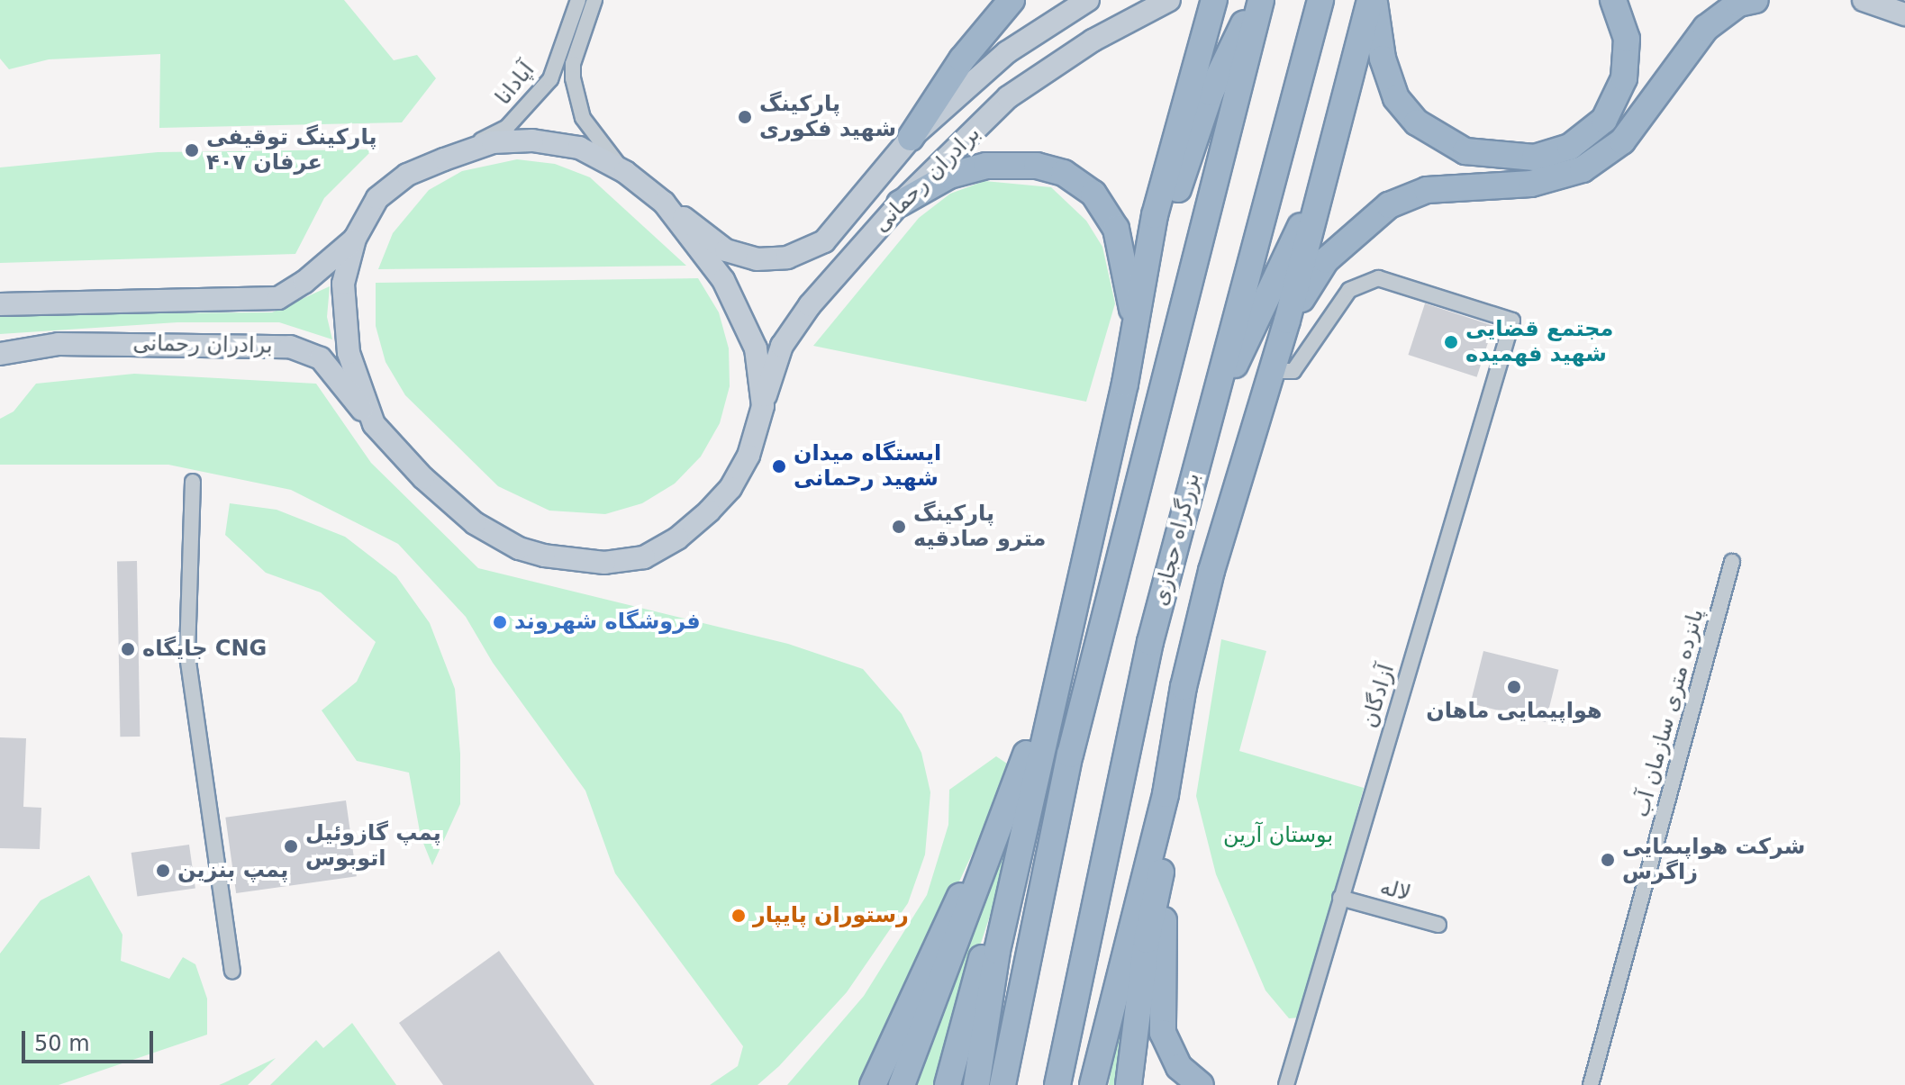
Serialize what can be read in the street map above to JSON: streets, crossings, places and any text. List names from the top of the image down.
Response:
{
  "streets": {
    "highway": ["بزرگراه حجازی"],
    "main road": ["برادران رحمانی"],
    "street": [
      "آپادانا",
      "آزادگان",
      "پانزده متری سازمان آب",
      "لاله"
    ]
  },
  "crossings": [
    ["آزادگان", "لاله"]
  ],
  "parks": ["بوستان آرین"],
  "places": [
    "پارکینگ شهید فکوری",
    "پارکینگ توقیفی عرفان ۴۰۷",
    "مجتمع قضایی شهید فهمیده",
    "ایستگاه میدان شهید رحمانی",
    "پارکینگ مترو صادقیه",
    "فروشگاه شهروند",
    "جایگاه CNG",
    "هواپیمایی ماهان",
    "پمپ گازوئیل اتوبوس",
    "شرکت هواپیمایی زاگرس",
    "پمپ بنزین",
    "رستوران پایپار"
  ],
  "scale_bar": "50 m"
}
